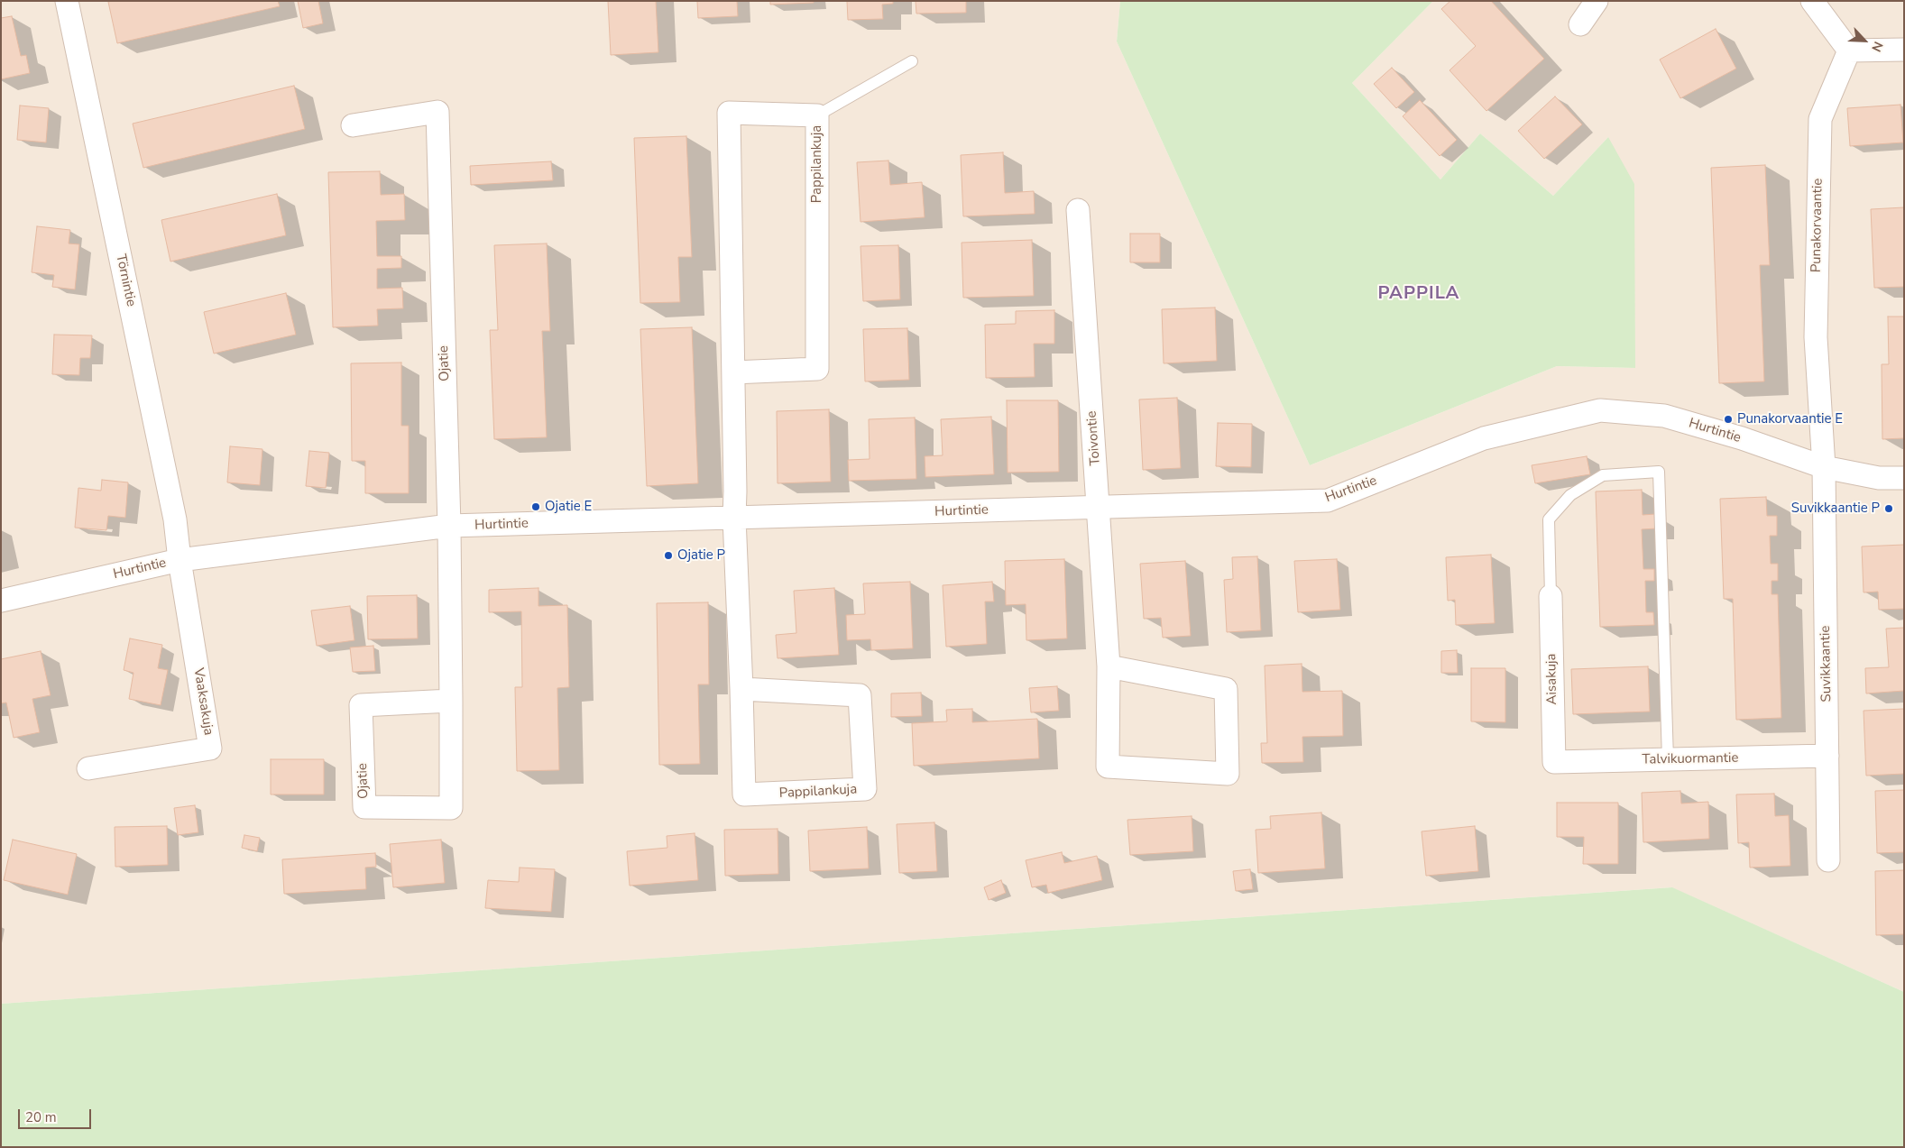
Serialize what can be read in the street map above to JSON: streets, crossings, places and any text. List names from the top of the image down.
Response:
{
  "streets": {
    "street": [
      "Pappilankuja",
      "Punakorvaantie",
      "Törnintie",
      "Ojatie",
      "Hurtintie",
      "Toivontie",
      "Suvikkaantie",
      "Aisakuja",
      "Vaaksakuja",
      "Talvikuormantie"
    ]
  },
  "crossings": [
    ["Pappilankuja", "Hurtintie"],
    ["Punakorvaantie", "Hurtintie"],
    ["Punakorvaantie", "Suvikkaantie"],
    ["Törnintie", "Hurtintie"],
    ["Törnintie", "Vaaksakuja"],
    ["Ojatie", "Hurtintie"],
    ["Hurtintie", "Toivontie"],
    ["Hurtintie", "Suvikkaantie"],
    ["Hurtintie", "Vaaksakuja"],
    ["Suvikkaantie", "Talvikuormantie"],
    ["Aisakuja", "Talvikuormantie"]
  ],
  "districts": ["PAPPILA"],
  "places": [
    "Punakorvaantie E",
    "Ojatie E",
    "Suvikkaantie P",
    "Ojatie P"
  ],
  "scale_bar": "20 m",
  "north": "bottom right"
}
